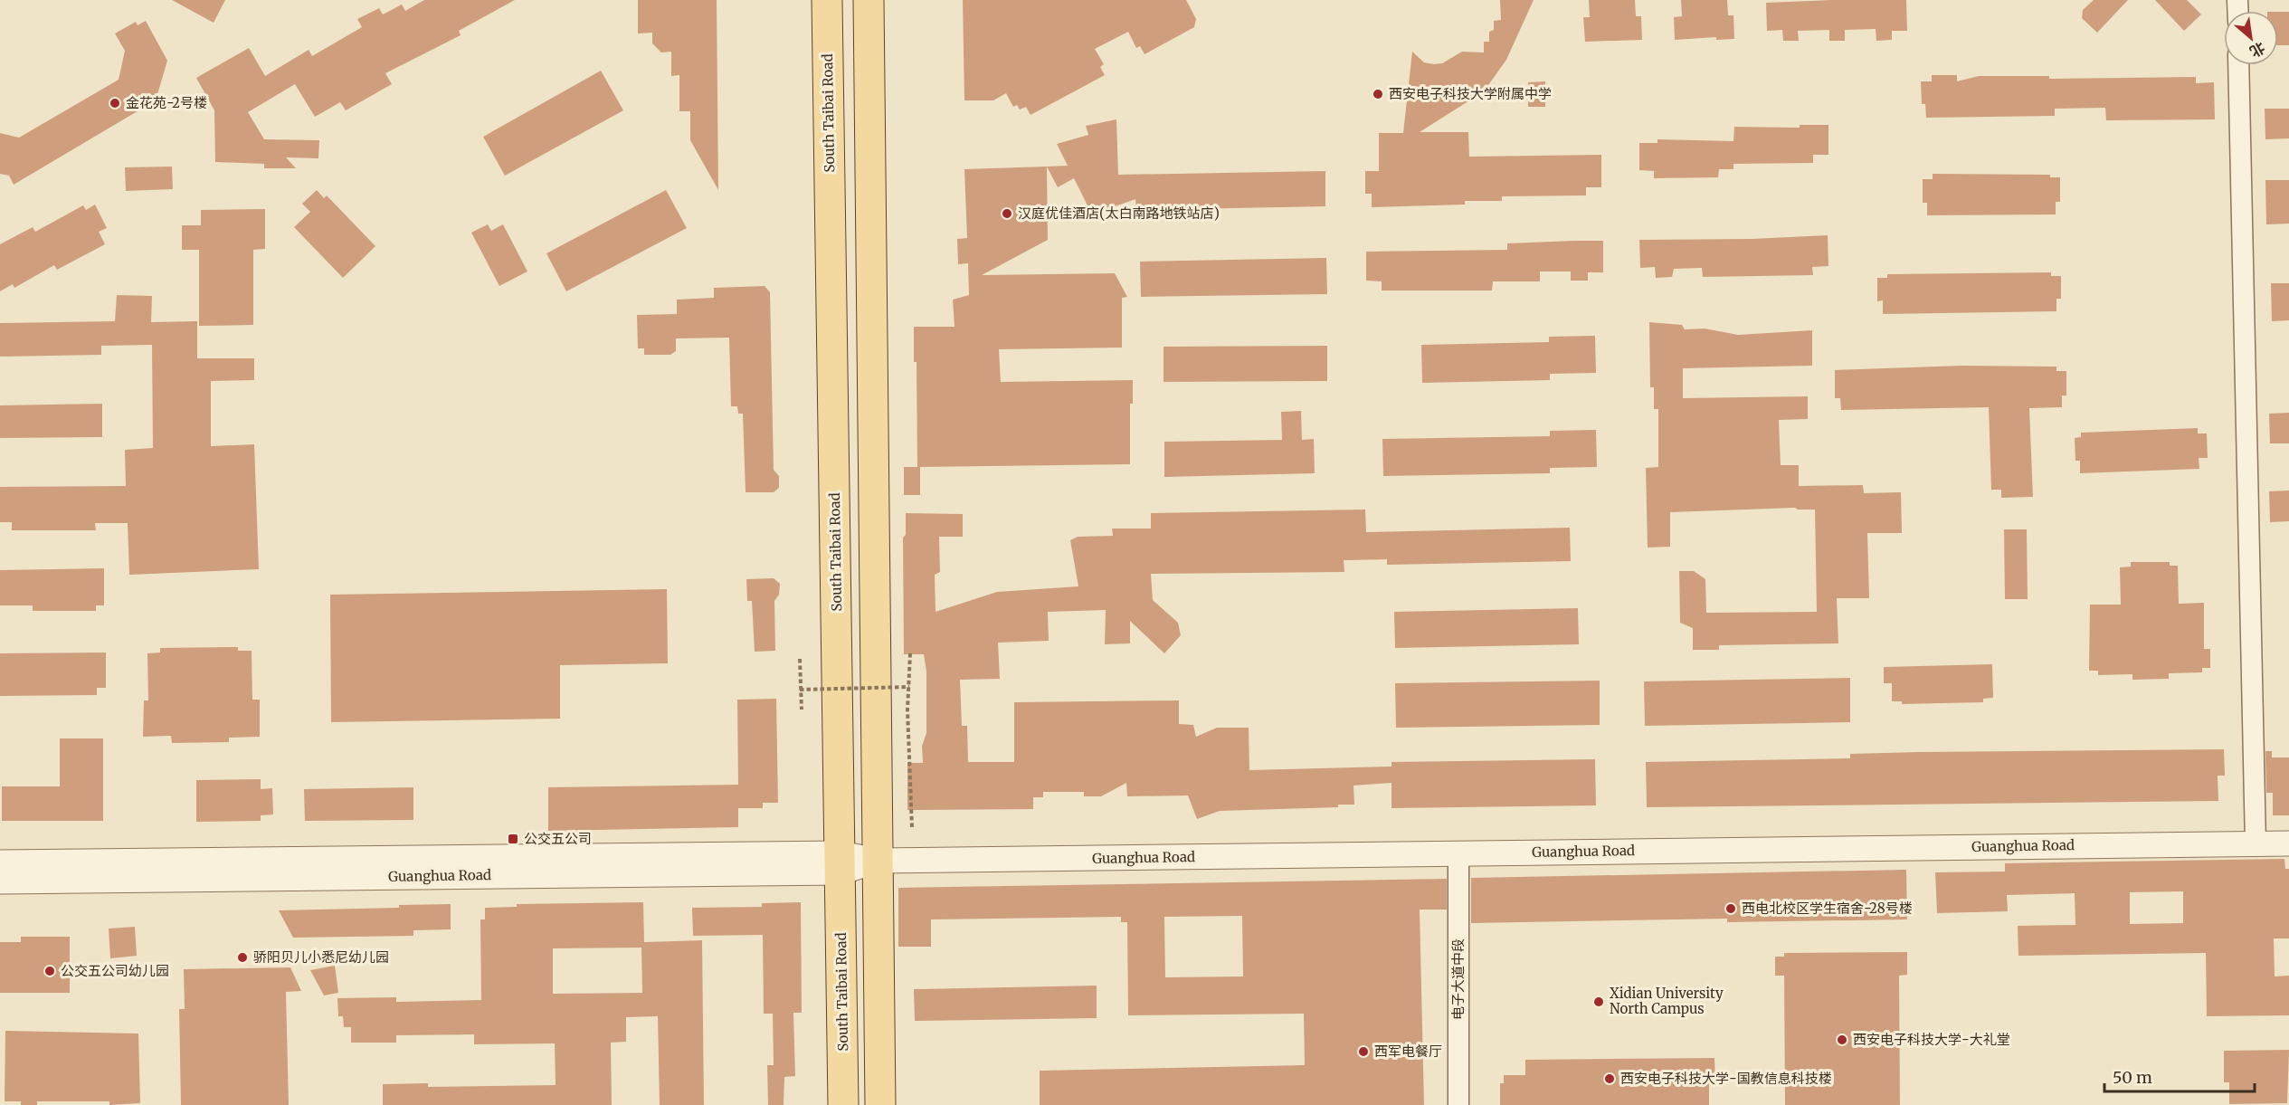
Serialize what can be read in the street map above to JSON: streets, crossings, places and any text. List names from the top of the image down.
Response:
{
  "streets": {
    "main road": ["South Taibai Road"],
    "street": ["Guanghua Road", "电子大道中段"]
  },
  "crossings": [
    ["South Taibai Road", "Guanghua Road"],
    ["Guanghua Road", "电子大道中段"]
  ],
  "places": {
    "other": [
      "西安电子科技大学附属中学",
      "金花苑-2号楼",
      "汉庭优佳酒店(太白南路地铁站店)",
      "西电北校区学生宿舍-28号楼",
      "骄阳贝儿小悉尼幼儿园",
      "公交五公司幼儿园",
      "Xidian University North Campus",
      "西安电子科技大学-大礼堂",
      "西军电餐厅",
      "西安电子科技大学-国教信息科技楼"
    ],
    "transit": ["公交五公司"]
  },
  "scale_bar": "50 m",
  "north": "bottom right"
}
